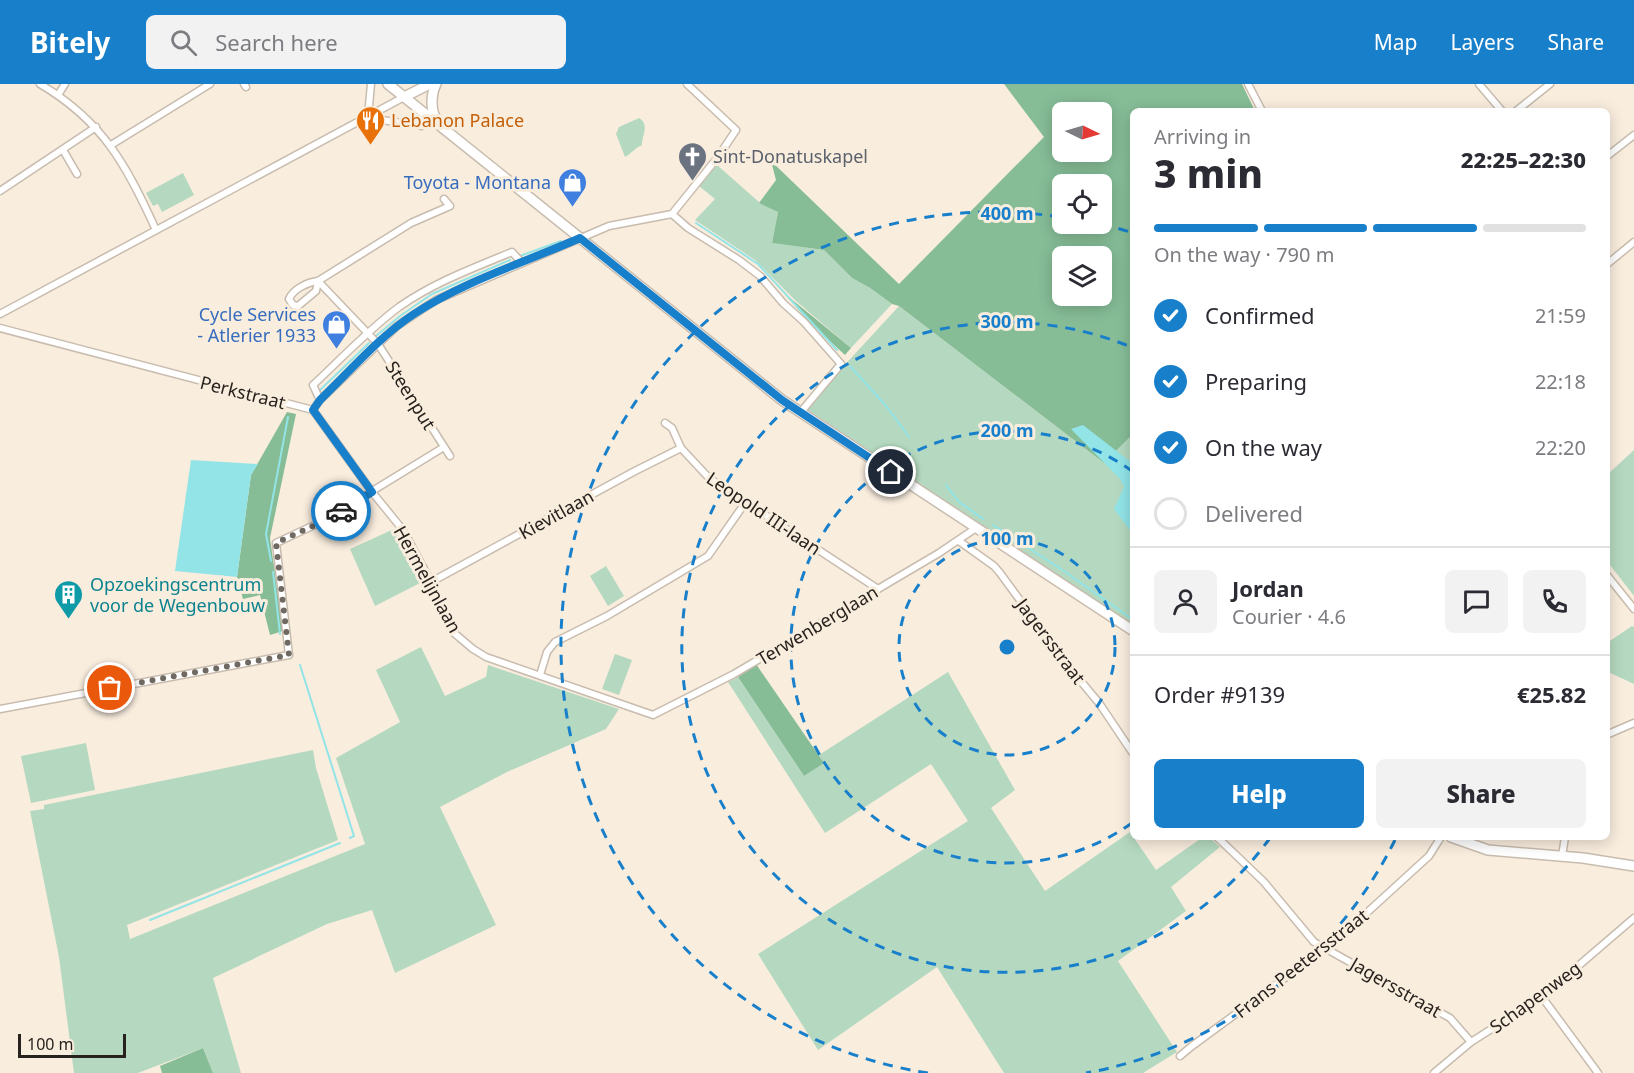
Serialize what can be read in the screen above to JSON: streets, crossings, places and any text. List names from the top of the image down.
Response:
{
  "streets": {
    "street": [
      "Perkstraat",
      "Steenput",
      "Leopold III-laan",
      "Kievitlaan",
      "Hermelijnlaan",
      "Terwenberglaan",
      "Jagersstraat",
      "Frans Peetersstraat",
      "Schapenweg"
    ]
  },
  "crossings": [
    ["Perkstraat", "Hermelijnlaan"],
    ["Steenput", "Hermelijnlaan"],
    ["Leopold III-laan", "Kievitlaan"],
    ["Leopold III-laan", "Terwenberglaan"],
    ["Kievitlaan", "Hermelijnlaan"],
    ["Hermelijnlaan", "Terwenberglaan"],
    ["Terwenberglaan", "Jagersstraat"],
    ["Jagersstraat", "Frans Peetersstraat"],
    ["Jagersstraat", "Schapenweg"]
  ],
  "places": {
    "restaurant": ["Lebanon Palace"],
    "church": ["Sint-Donatuskapel"],
    "shop": ["Toyota - Montana", "Cycle Services - Atlerier 1933"],
    "building": ["Opzoekingscentrum voor de Wegenbouw"]
  },
  "scale_bar": "100 m",
  "north": "right",
  "page": {
    "header": "Bitely",
    "search": "Search here",
    "nav": ["Map", "Layers", "Share"],
    "heading": ["3 min", "Arriving in", "22:25–22:30"],
    "panel": [
      "Jordan",
      "Courier · 4.6",
      "Order #9139",
      "€25.82"
    ],
    "bar": "On the way · 790 m",
    "list": [
      ["Confirmed", "21:59"],
      ["Preparing", "22:18"],
      ["On the way", "22:20"],
      "Delivered"
    ],
    "buttons": ["Help", "Share"],
    "scale": "100 m"
  },
  "rings": [
    "400 m",
    "300 m",
    "200 m",
    "100 m"
  ]
}
